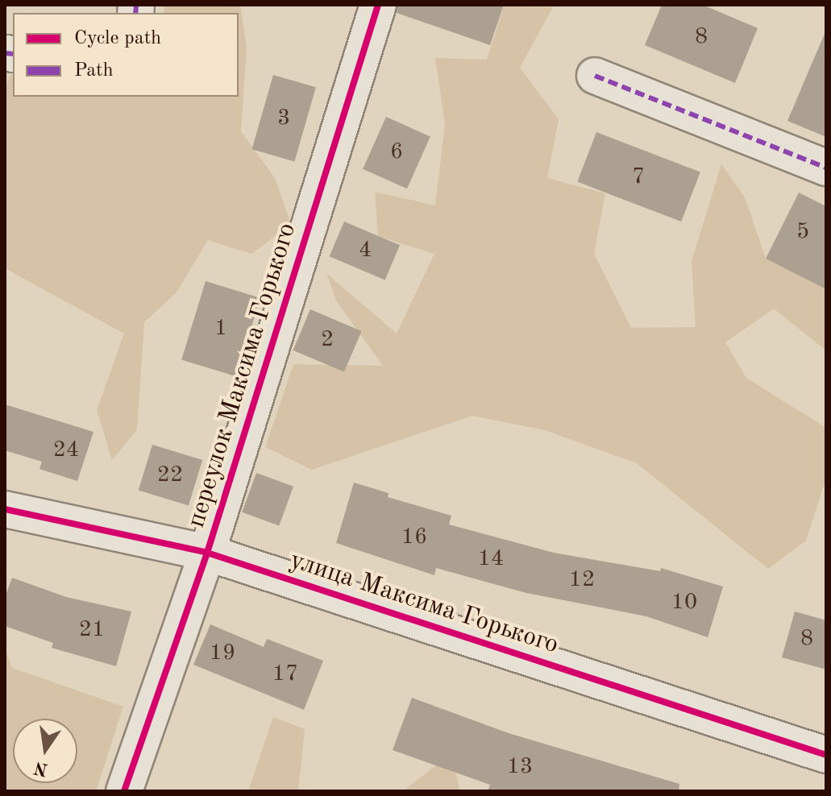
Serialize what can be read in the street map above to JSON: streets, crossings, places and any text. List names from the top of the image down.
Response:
{
  "streets": {
    "street": ["переулок Максима Горького", "улица Максима Горького"]
  },
  "crossings": [
    ["переулок Максима Горького", "улица Максима Горького"]
  ],
  "house_numbers": [
    "8",
    "3",
    "6",
    "7",
    "5",
    "4",
    "1",
    "2",
    "24",
    "22",
    "16",
    "14",
    "12",
    "10",
    "21",
    "8",
    "19",
    "17",
    "13"
  ],
  "legend": ["Cycle path", "Path"],
  "north": "bottom"
}
